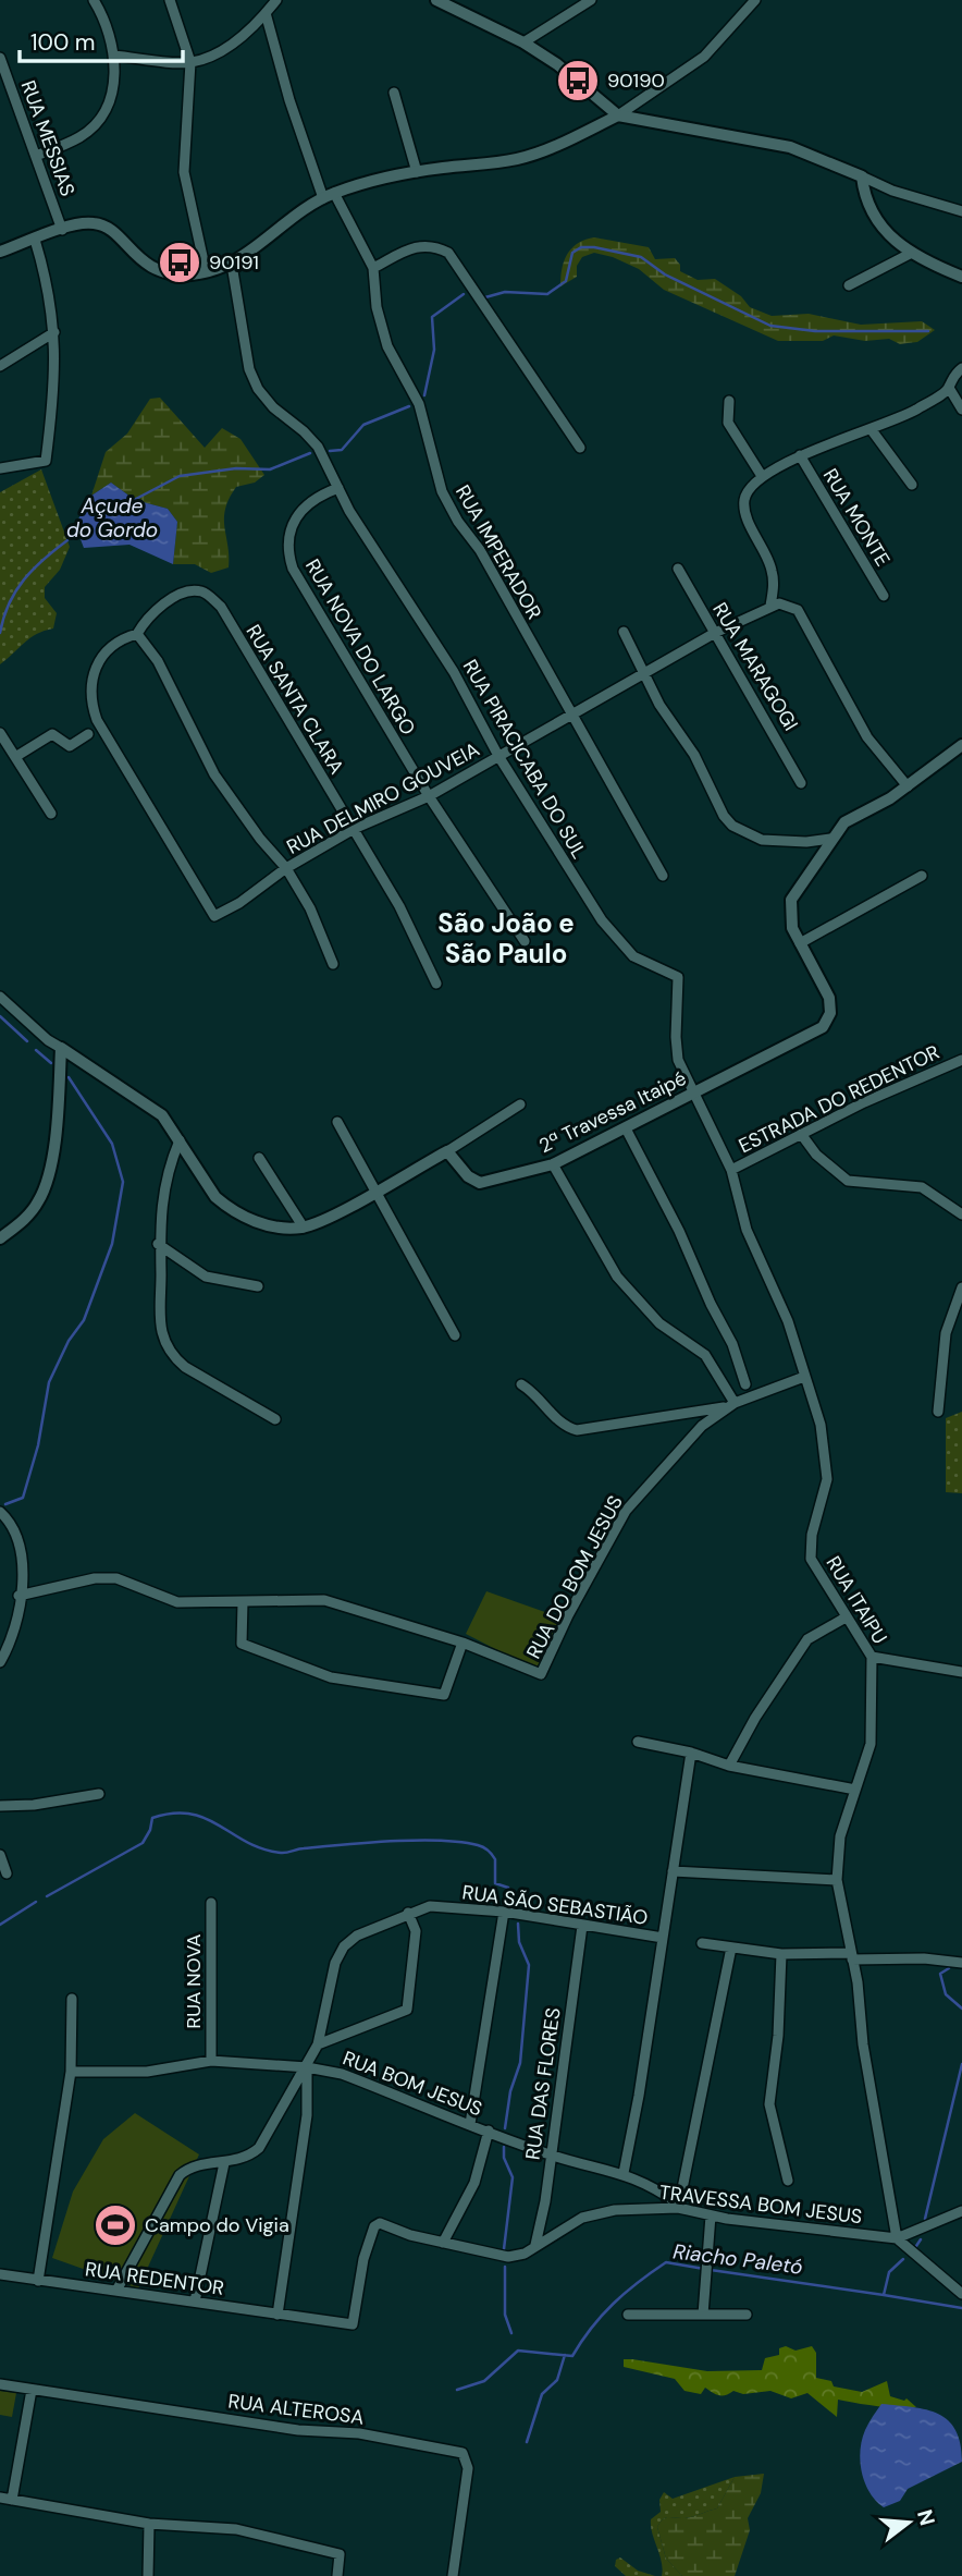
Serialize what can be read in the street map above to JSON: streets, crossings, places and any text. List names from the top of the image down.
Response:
{
  "streets": {
    "street": [
      "RUA MESSIAS",
      "RUA MONTE",
      "RUA IMPERADOR",
      "RUA NOVA DO LARGO",
      "RUA MARAGOGI",
      "RUA SANTA CLARA",
      "RUA PIRACICABA DO SUL",
      "RUA DELMIRO GOUVEIA",
      "ESTRADA DO REDENTOR",
      "2ª Travessa Itaipé",
      "RUA DO BOM JESUS",
      "RUA ITAIPU",
      "RUA SÃO SEBASTIÃO",
      "RUA NOVA",
      "RUA BOM JESUS",
      "RUA DAS FLORES",
      "TRAVESSA BOM JESUS",
      "RUA REDENTOR",
      "RUA ALTEROSA"
    ]
  },
  "crossings": [
    ["RUA IMPERADOR", "RUA DELMIRO GOUVEIA"],
    ["RUA NOVA DO LARGO", "RUA PIRACICABA DO SUL"],
    ["RUA NOVA DO LARGO", "RUA DELMIRO GOUVEIA"],
    ["RUA MARAGOGI", "RUA DELMIRO GOUVEIA"],
    ["RUA SANTA CLARA", "RUA DELMIRO GOUVEIA"],
    ["RUA PIRACICABA DO SUL", "RUA DELMIRO GOUVEIA"],
    ["RUA PIRACICABA DO SUL", "2ª Travessa Itaipé"],
    ["RUA PIRACICABA DO SUL", "RUA ITAIPU"],
    ["ESTRADA DO REDENTOR", "RUA ITAIPU"],
    ["2ª Travessa Itaipé", "RUA ITAIPU"],
    ["RUA ITAIPU", "TRAVESSA BOM JESUS"],
    ["RUA SÃO SEBASTIÃO", "RUA BOM JESUS"],
    ["RUA SÃO SEBASTIÃO", "RUA DAS FLORES"],
    ["RUA SÃO SEBASTIÃO", "RUA REDENTOR"],
    ["RUA NOVA", "RUA BOM JESUS"],
    ["RUA BOM JESUS", "RUA DAS FLORES"],
    ["RUA BOM JESUS", "TRAVESSA BOM JESUS"],
    ["RUA DAS FLORES", "TRAVESSA BOM JESUS"],
    ["TRAVESSA BOM JESUS", "RUA REDENTOR"]
  ],
  "districts": ["São João e São Paulo"],
  "water": ["Açude do Gordo", "Riacho Paletó"],
  "places": {
    "bus stop": ["90190", "90191"],
    "sports": ["Campo do Vigia"]
  },
  "scale_bar": "100 m",
  "north": "right"
}
